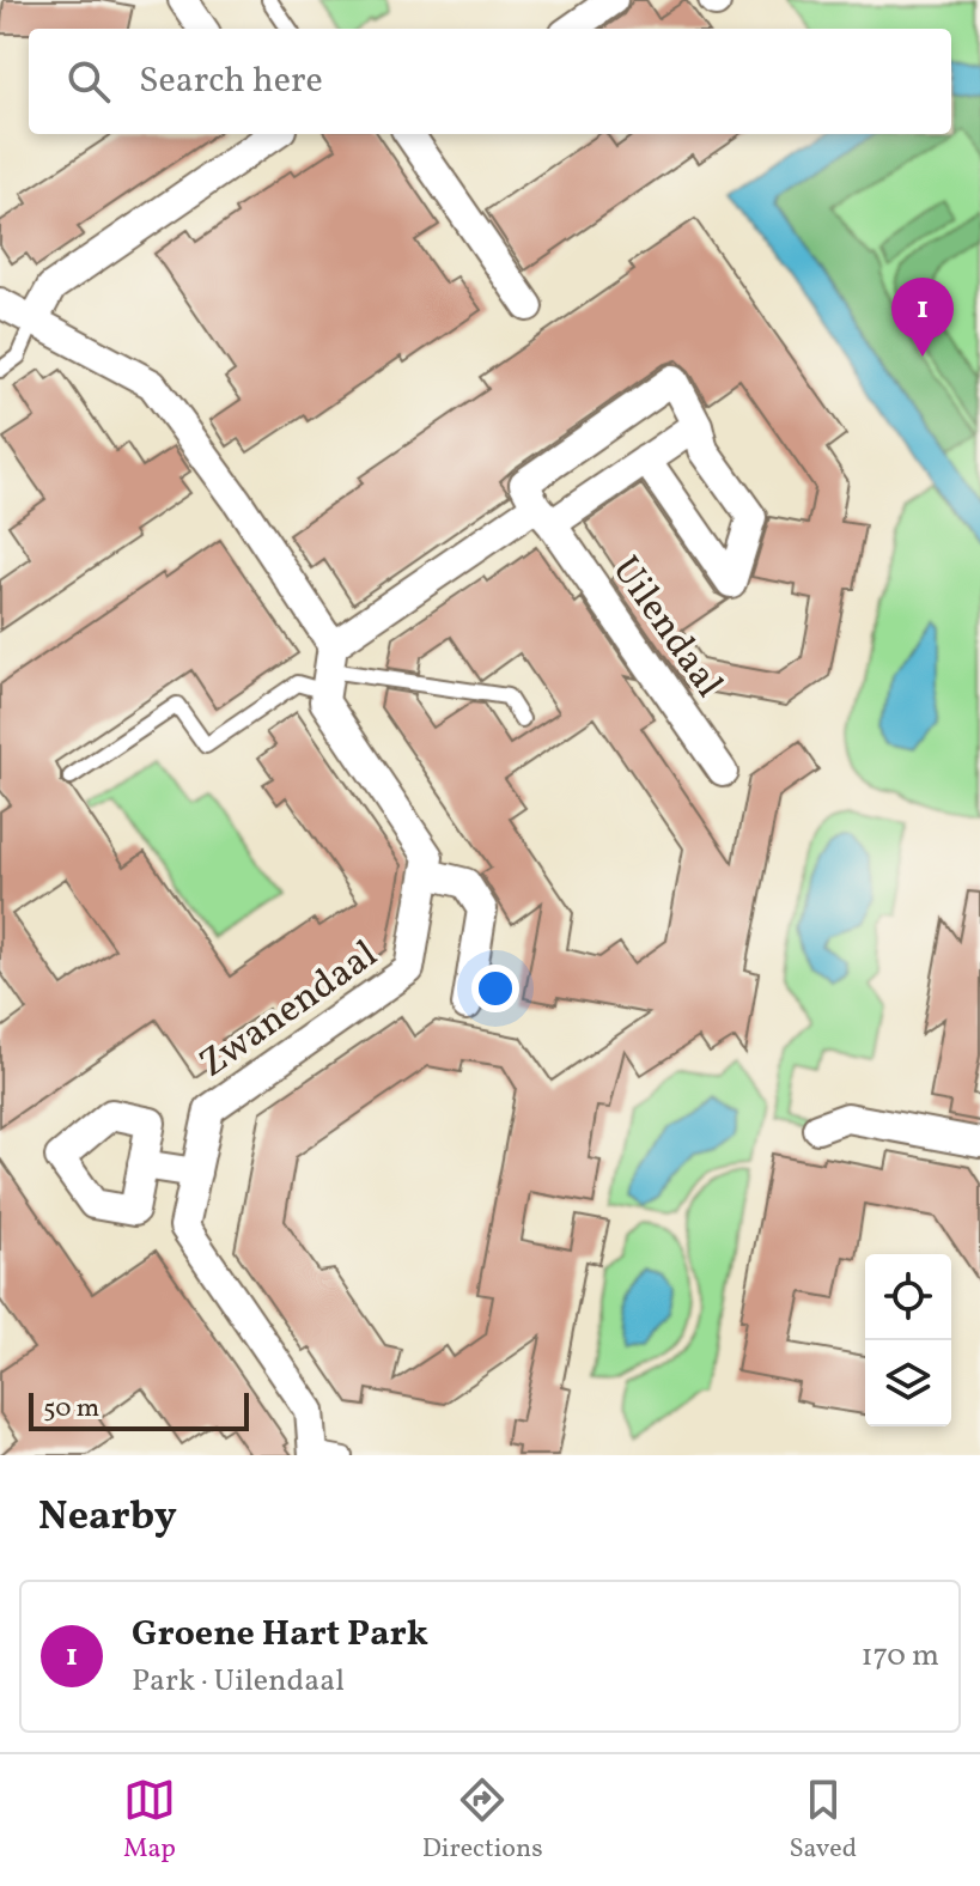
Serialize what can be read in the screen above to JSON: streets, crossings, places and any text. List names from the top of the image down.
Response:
{
  "streets": {
    "street": ["Uilendaal", "Zwanendaal"]
  },
  "scale_bar": "50 m",
  "page": {
    "search": "Search here",
    "pins": "1",
    "scale": "50 m",
    "heading": "Nearby",
    "list": [
      {
        "mark": "1",
        "name": "Groene Hart Park",
        "note": "Park · Uilendaal",
        "value": "170 m"
      }
    ],
    "nav": ["Map", "Directions", "Saved"]
  }
}
